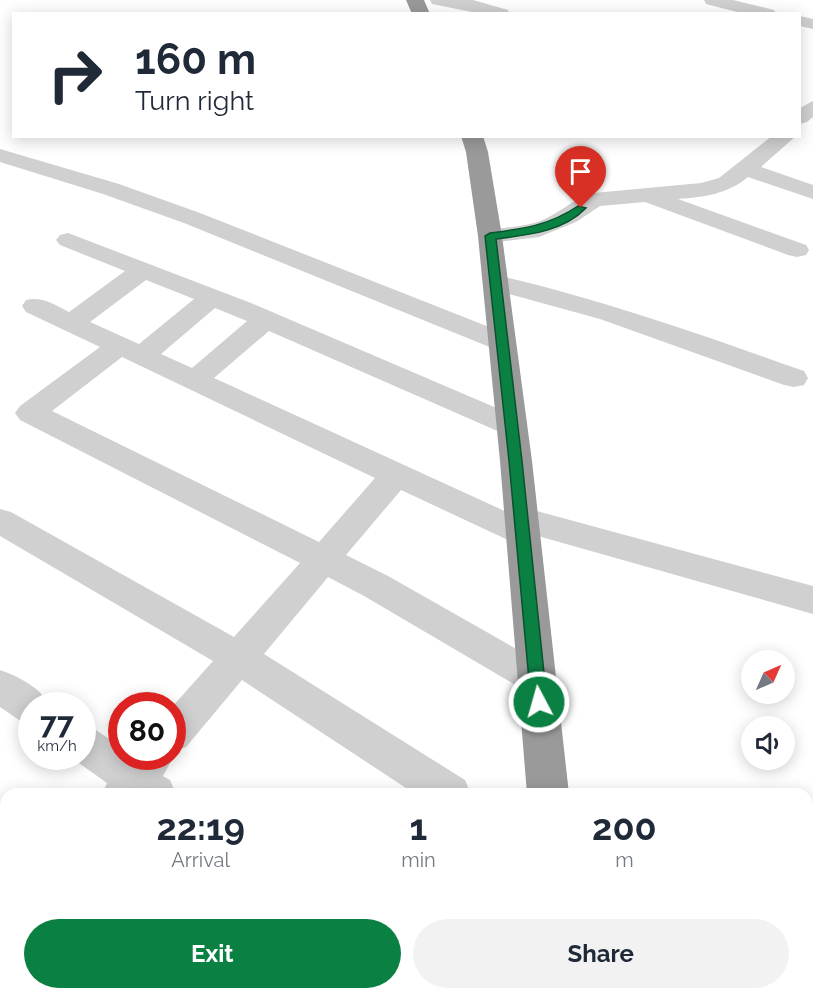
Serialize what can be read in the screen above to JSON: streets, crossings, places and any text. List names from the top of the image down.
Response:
{
  "north": "top right",
  "page": {
    "turn": ["160 m", "Turn right"],
    "speed": "77 km/h",
    "limit": "80",
    "eta": [
      "22:19",
      "Arrival",
      "1",
      "min",
      "200",
      "m"
    ],
    "buttons": ["Exit", "Share"]
  }
}
